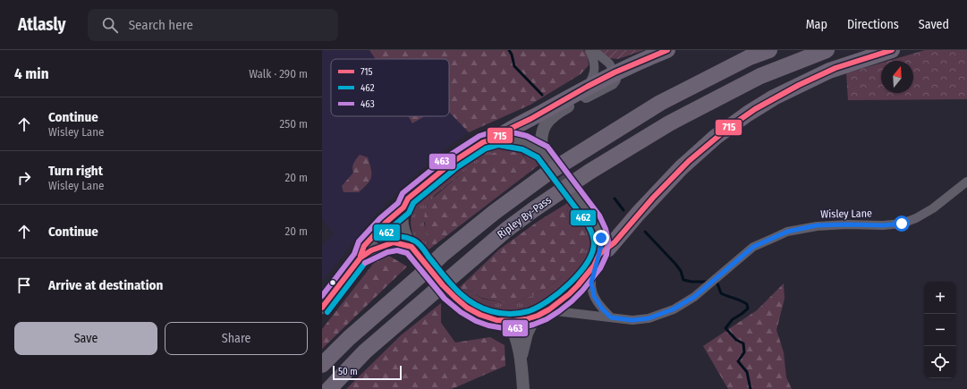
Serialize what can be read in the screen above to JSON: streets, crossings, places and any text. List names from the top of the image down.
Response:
{
  "streets": {
    "highway": ["Ripley By-Pass"],
    "street": ["Wisley Lane"]
  },
  "lines": ["transit line 715", "transit line 463", "transit line 462"],
  "legend": ["715", "462", "463"],
  "scale_bar": "50 m",
  "north": "top",
  "page": {
    "header": "Atlasly",
    "search": "Search here",
    "nav": ["Map", "Directions", "Saved"],
    "heading": ["4 min", "Walk · 290 m"],
    "list": [
      ["Continue", "Wisley Lane", "250 m"],
      ["Turn right", "Wisley Lane", "20 m"],
      ["Continue", "20 m"],
      "Arrive at destination"
    ],
    "map_buttons": ["+", "−"],
    "buttons": ["Save", "Share"],
    "scale": "50 m"
  }
}
